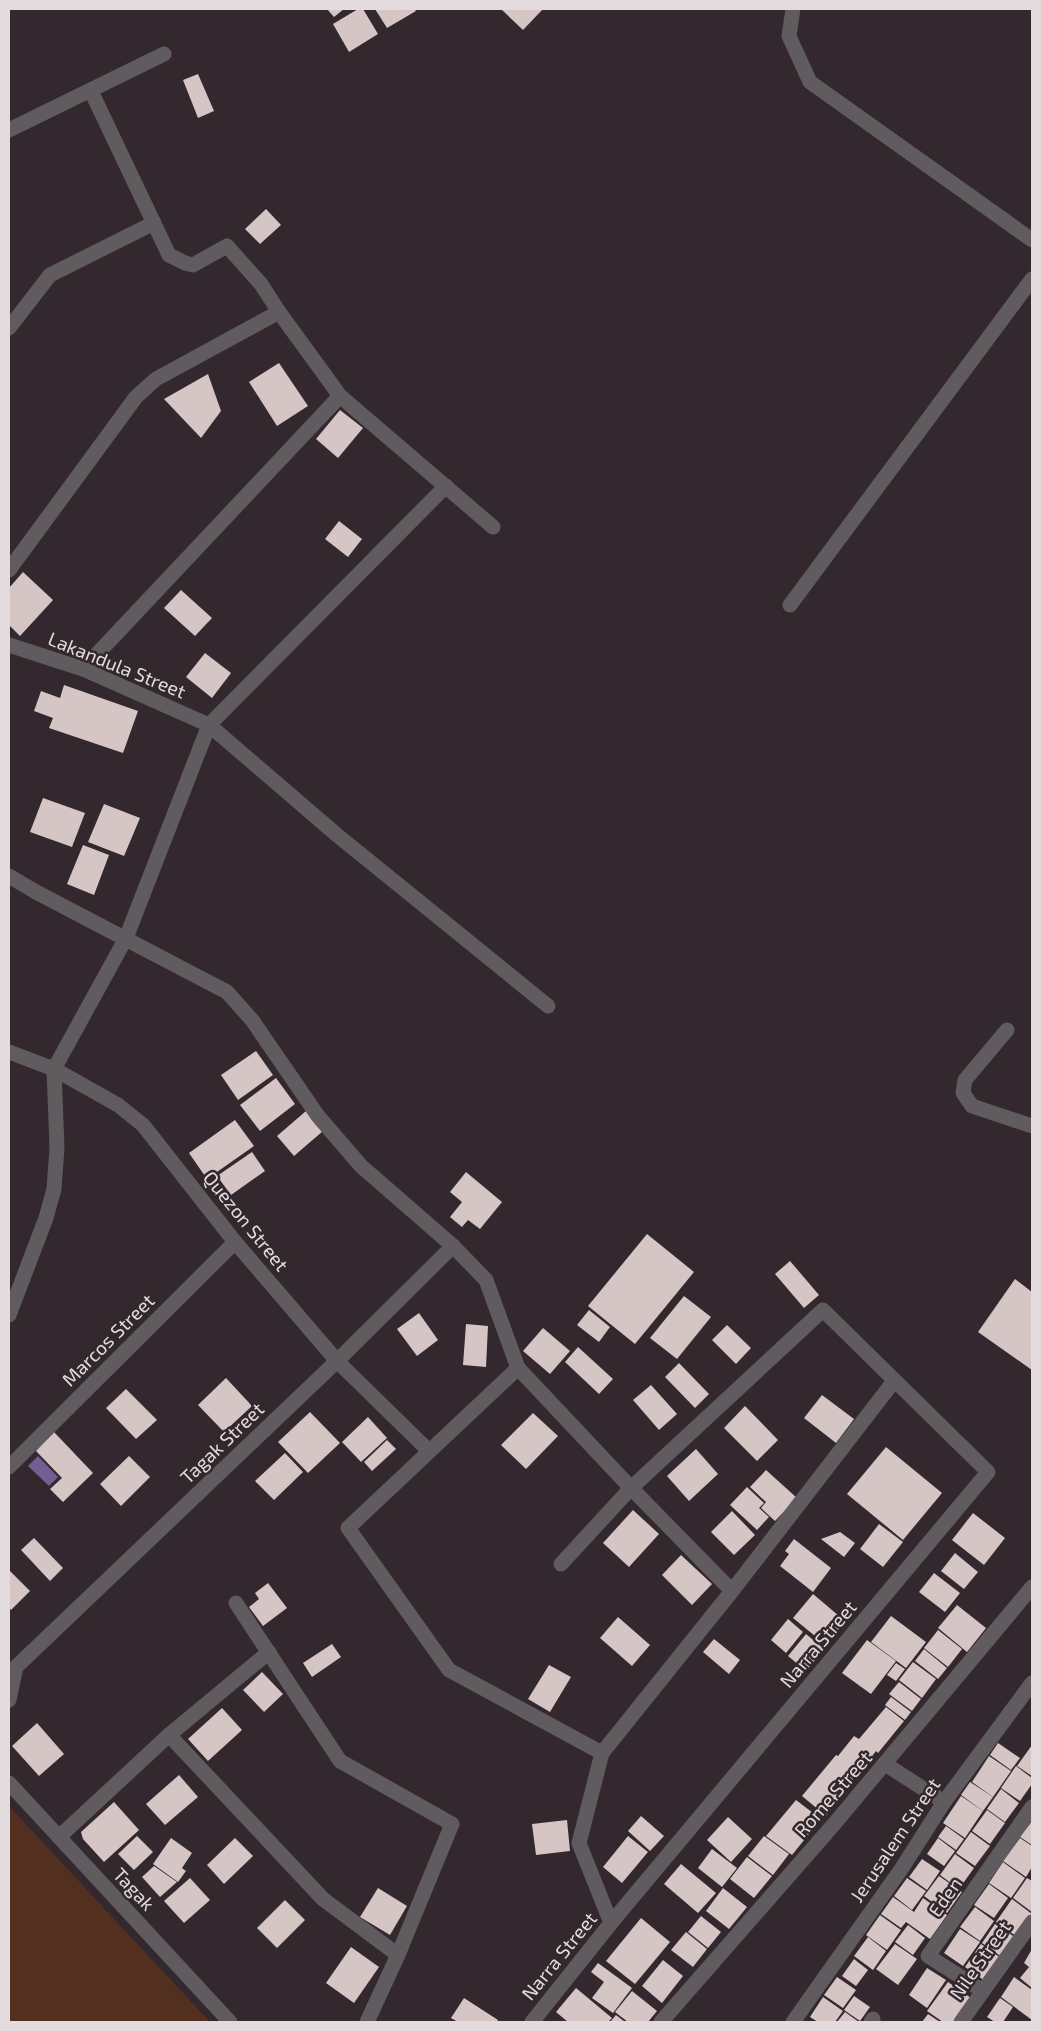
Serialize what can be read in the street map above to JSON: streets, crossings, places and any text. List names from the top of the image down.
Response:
{
  "streets": {
    "street": [
      "Lakandula Street",
      "Quezon Street",
      "Marcos Street",
      "Tagak Street",
      "Narra Street",
      "Rome Street",
      "Jerusalem Street",
      "Tagak",
      "Eden",
      "Nile Street"
    ]
  },
  "crossings": [
    ["Quezon Street", "Marcos Street"],
    ["Quezon Street", "Tagak Street"],
    ["Eden", "Nile Street"]
  ]
}
